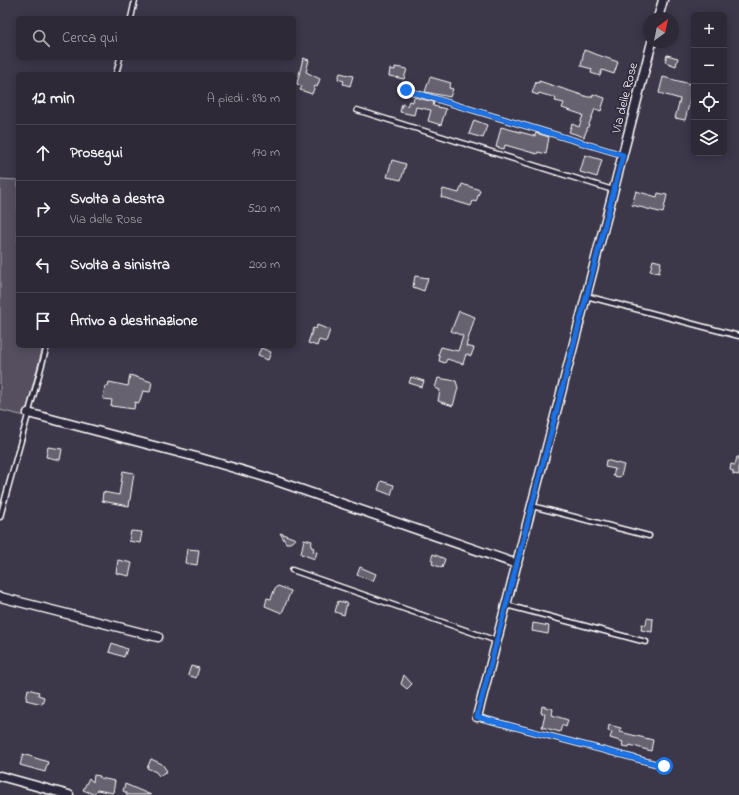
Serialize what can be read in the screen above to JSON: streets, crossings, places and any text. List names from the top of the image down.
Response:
{
  "streets": {
    "street": ["Via delle Rose"]
  },
  "north": "top right",
  "page": {
    "map_buttons": ["+", "−"],
    "search": "Cerca qui",
    "heading": ["12 min", "A piedi · 890 m"],
    "list": [
      ["Prosegui", "170 m"],
      ["Svolta a destra", "Via delle Rose", "520 m"],
      ["Svolta a sinistra", "200 m"],
      "Arrivo a destinazione"
    ]
  }
}
